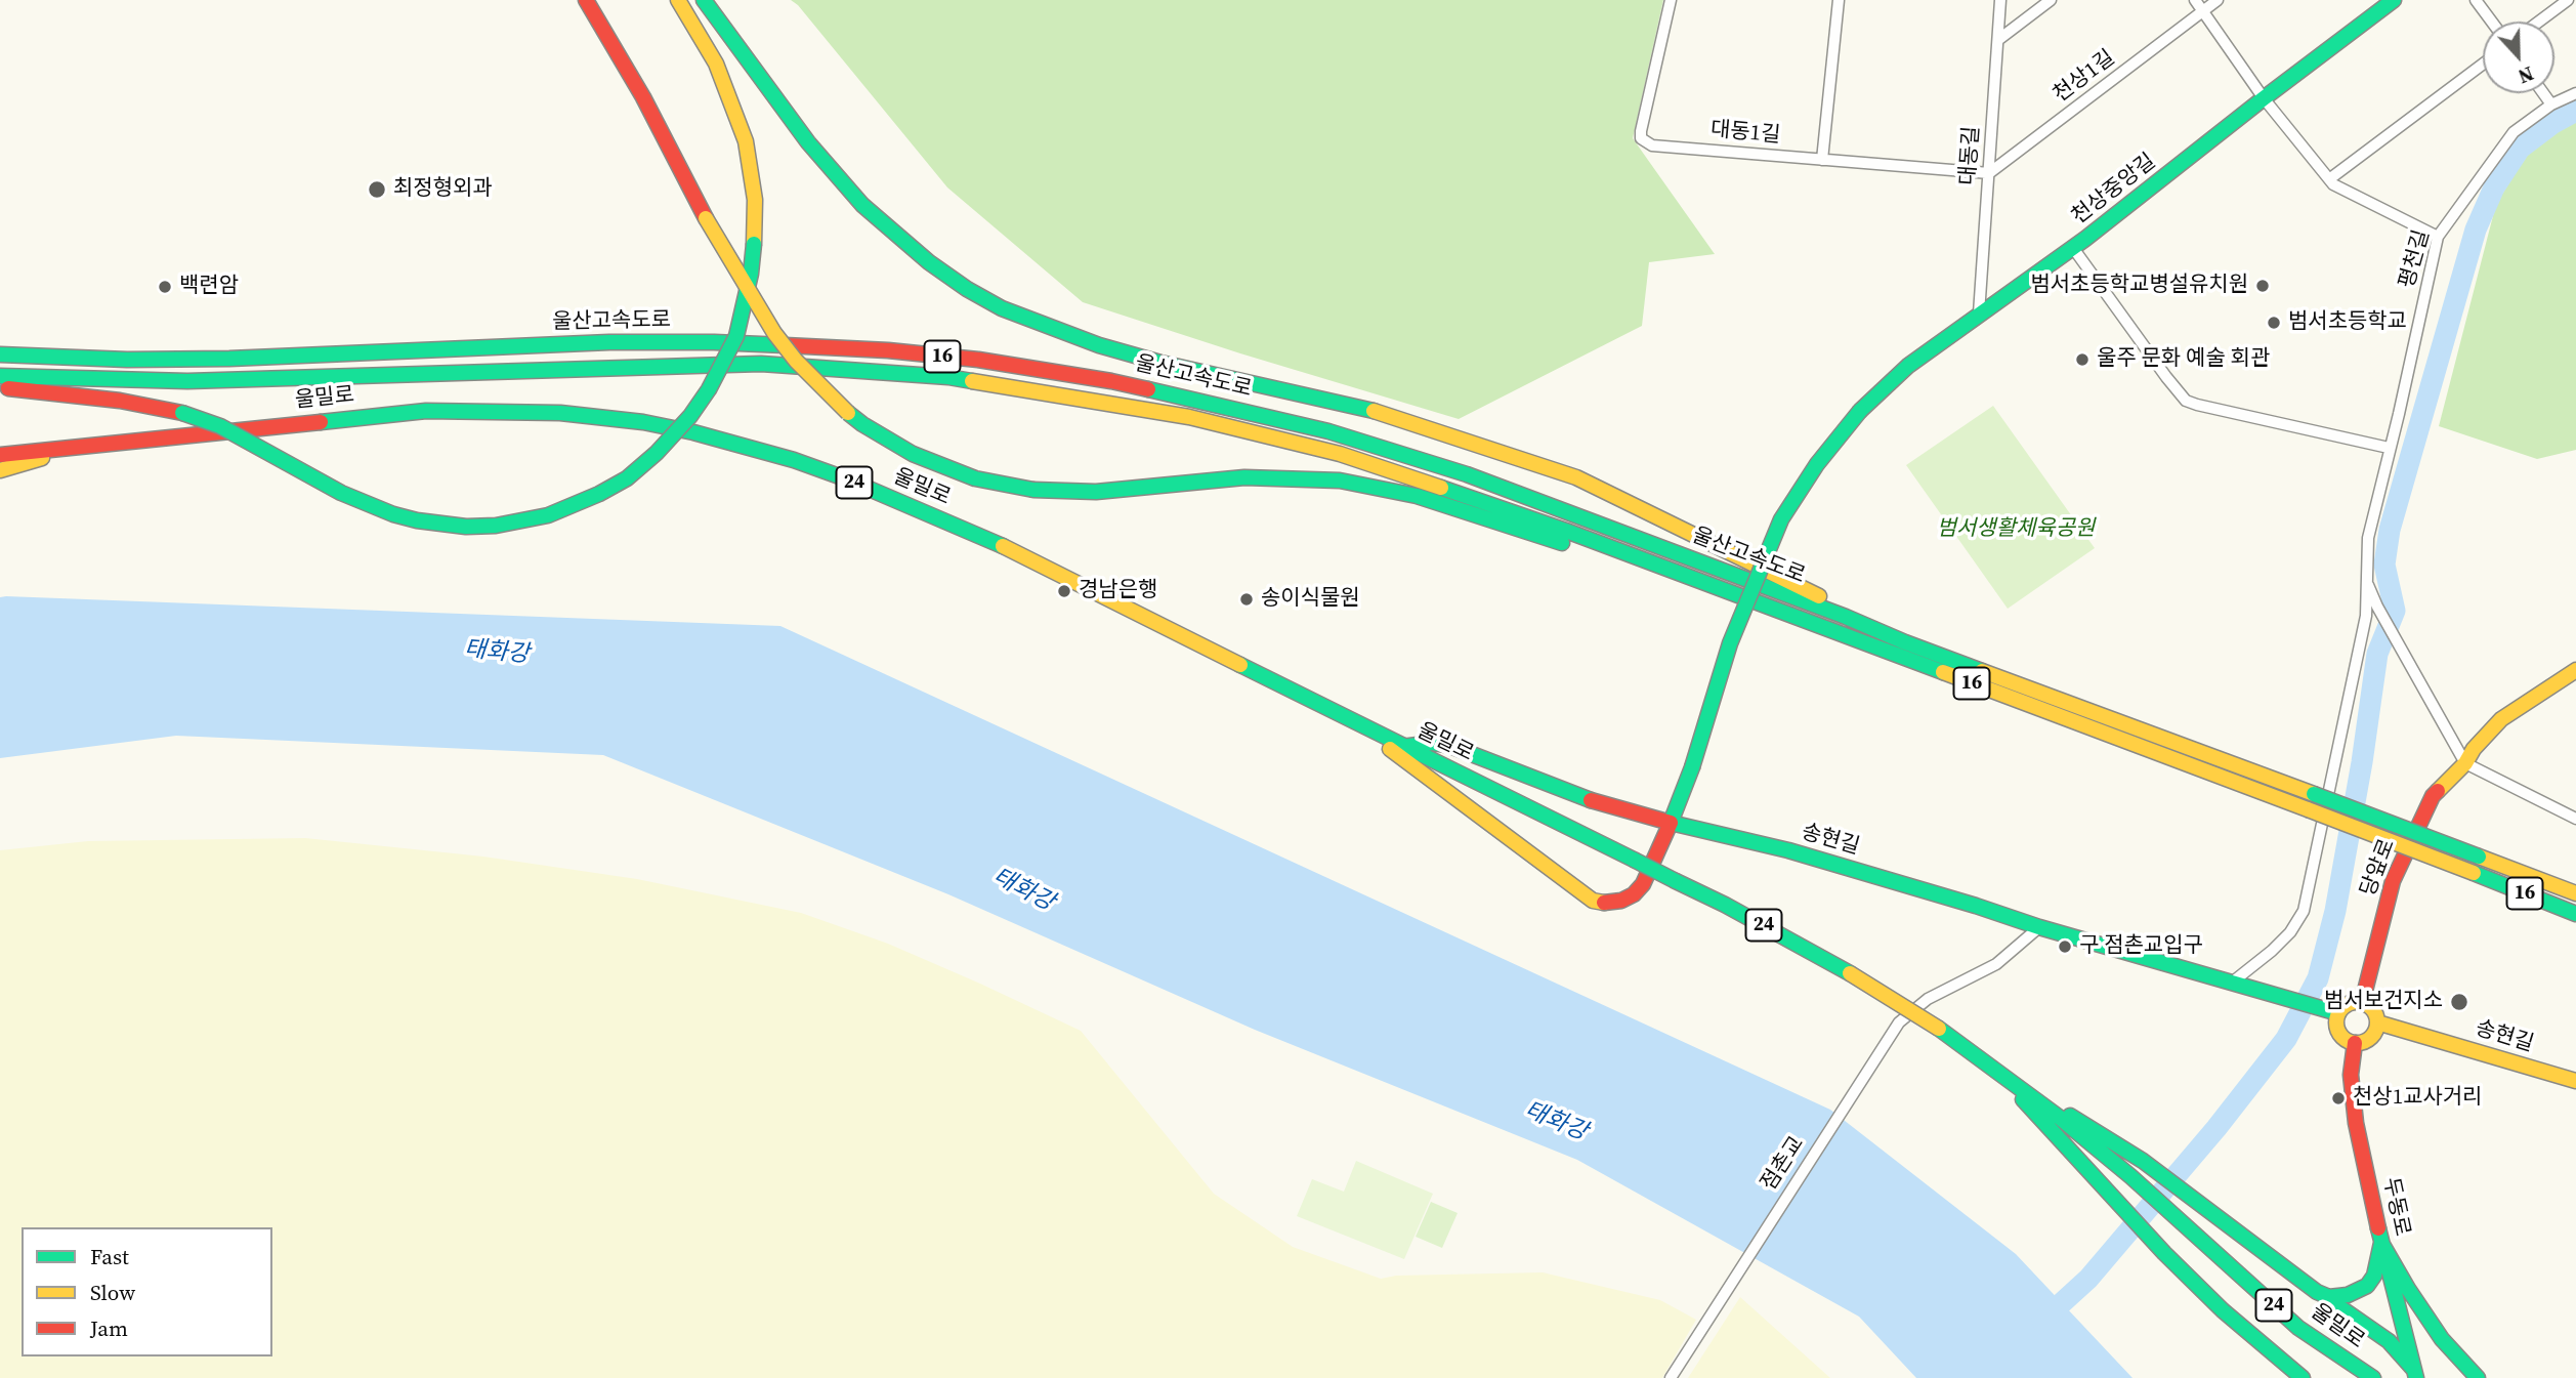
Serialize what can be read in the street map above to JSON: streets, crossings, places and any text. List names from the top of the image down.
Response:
{
  "streets": {
    "main road": [
      "천상중앙길",
      "울산고속도로",
      "16",
      "울밀로",
      "24",
      "송현길",
      "당앞로",
      "두동로"
    ],
    "street": [
      "천상1길",
      "대동1길",
      "대동길",
      "평천길",
      "점촌교"
    ]
  },
  "crossings": [
    ["천상1길", "대동1길"],
    ["천상1길", "대동길"],
    ["대동1길", "대동길"],
    ["대동길", "천상중앙길"],
    ["천상중앙길", "울밀로"],
    ["천상중앙길", "송현길"],
    ["평천길", "당앞로"],
    ["울밀로", "송현길"],
    ["송현길", "당앞로"],
    ["송현길", "점촌교"],
    ["송현길", "두동로"],
    ["당앞로", "두동로"]
  ],
  "water": ["태화강"],
  "parks": ["범서생활체육공원"],
  "places": [
    "최정형외과",
    "범서초등학교병설유치원",
    "백련암",
    "범서초등학교",
    "울주 문화 예술 회관",
    "경남은행",
    "송이식물원",
    "구 점촌교입구",
    "범서보건지소",
    "천상1교사거리"
  ],
  "legend": ["Fast", "Slow", "Jam"],
  "north": "bottom"
}
